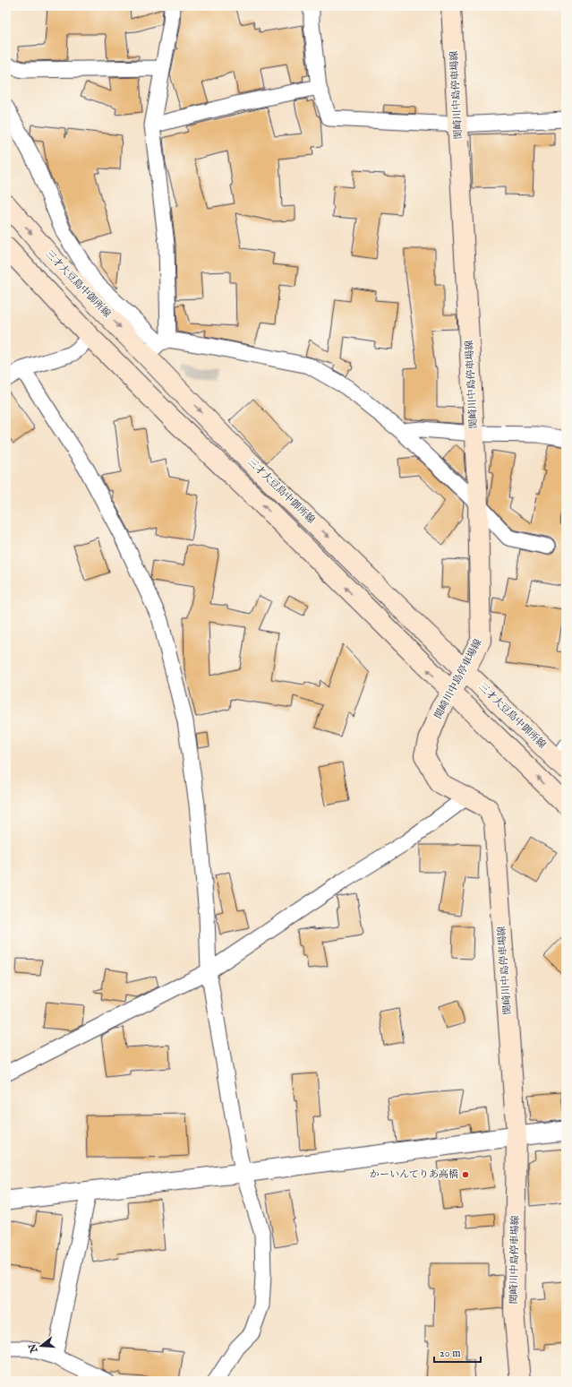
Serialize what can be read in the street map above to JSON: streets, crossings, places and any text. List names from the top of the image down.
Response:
{
  "streets": {
    "main road": ["関崎川中島停車場線", "三才大豆島中御所線"]
  },
  "crossings": [
    ["関崎川中島停車場線", "三才大豆島中御所線"]
  ],
  "places": ["かーいんてりあ高橋"],
  "scale_bar": "20 m",
  "north": "left"
}
